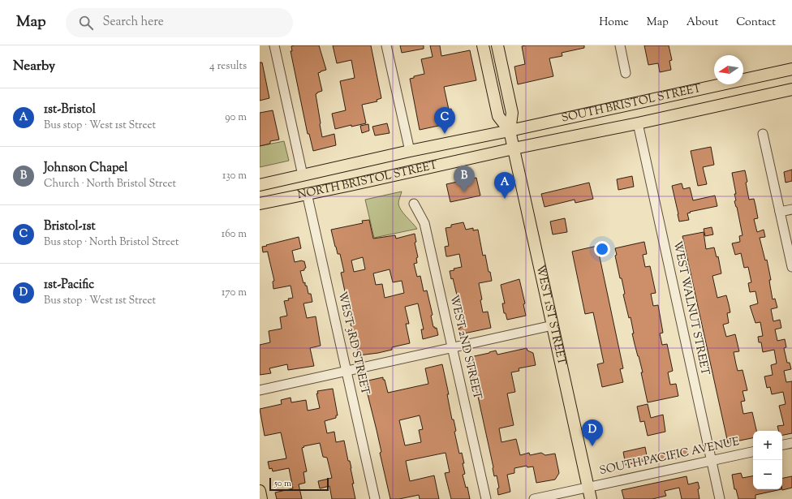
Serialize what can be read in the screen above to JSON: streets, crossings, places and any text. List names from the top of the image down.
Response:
{
  "streets": {
    "main road": ["SOUTH BRISTOL STREET", "NORTH BRISTOL STREET", "WEST 1ST STREET"],
    "street": [
      "WEST WALNUT STREET",
      "WEST 3RD STREET",
      "WEST 2ND STREET",
      "SOUTH PACIFIC AVENUE"
    ]
  },
  "crossings": [
    ["SOUTH BRISTOL STREET", "NORTH BRISTOL STREET"],
    ["SOUTH BRISTOL STREET", "WEST WALNUT STREET"],
    ["SOUTH BRISTOL STREET", "WEST 1ST STREET"],
    ["NORTH BRISTOL STREET", "WEST 1ST STREET"],
    ["NORTH BRISTOL STREET", "WEST 3RD STREET"],
    ["WEST WALNUT STREET", "SOUTH PACIFIC AVENUE"],
    ["WEST 1ST STREET", "SOUTH PACIFIC AVENUE"]
  ],
  "scale_bar": "50 m",
  "north": "left",
  "page": {
    "header": "Map",
    "search": "Search here",
    "nav": [
      "Home",
      "Map",
      "About",
      "Contact"
    ],
    "heading": ["Nearby", "4 results"],
    "list": [
      {
        "mark": "A",
        "name": "1st-Bristol",
        "note": "Bus stop · West 1st Street",
        "value": "90 m"
      },
      {
        "mark": "B",
        "name": "Johnson Chapel",
        "note": "Church · North Bristol Street",
        "value": "130 m"
      },
      {
        "mark": "C",
        "name": "Bristol-1st",
        "note": "Bus stop · North Bristol Street",
        "value": "160 m"
      },
      {
        "mark": "D",
        "name": "1st-Pacific",
        "note": "Bus stop · West 1st Street",
        "value": "170 m"
      }
    ],
    "pins": [
      "C",
      "B",
      "A",
      "D"
    ],
    "map_buttons": ["+", "−"],
    "scale": "50 m"
  }
}
